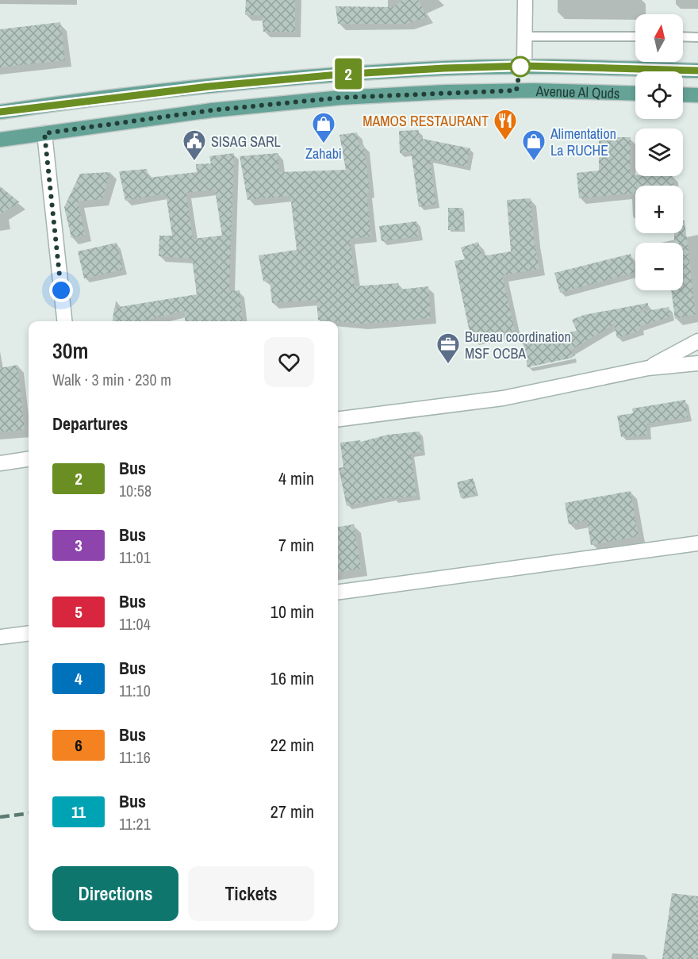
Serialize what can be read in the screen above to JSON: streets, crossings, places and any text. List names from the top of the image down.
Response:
{
  "streets": {
    "main road": ["Avenue Al Quds"]
  },
  "places": {
    "restaurant": ["MAMOS RESTAURANT"],
    "shop": ["Zahabi", "Alimentation La RUCHE"],
    "public building": ["SISAG SARL"],
    "office": ["Bureau coordination MSF OCBA"]
  },
  "lines": ["bus line 2"],
  "north": "top",
  "page": {
    "on_map": "2",
    "map_buttons": ["+", "−"],
    "heading": [
      ["30m", "Walk · 3 min · 230 m"],
      "Departures"
    ],
    "list": [
      {
        "mark": "2",
        "name": "Bus",
        "note": "10:58",
        "value": "4 min"
      },
      {
        "mark": "3",
        "name": "Bus",
        "note": "11:01",
        "value": "7 min"
      },
      {
        "mark": "5",
        "name": "Bus",
        "note": "11:04",
        "value": "10 min"
      },
      {
        "mark": "4",
        "name": "Bus",
        "note": "11:10",
        "value": "16 min"
      },
      {
        "mark": "6",
        "name": "Bus",
        "note": "11:16",
        "value": "22 min"
      },
      {
        "mark": "11",
        "name": "Bus",
        "note": "11:21",
        "value": "27 min"
      }
    ],
    "buttons": ["Directions", "Tickets"]
  }
}
